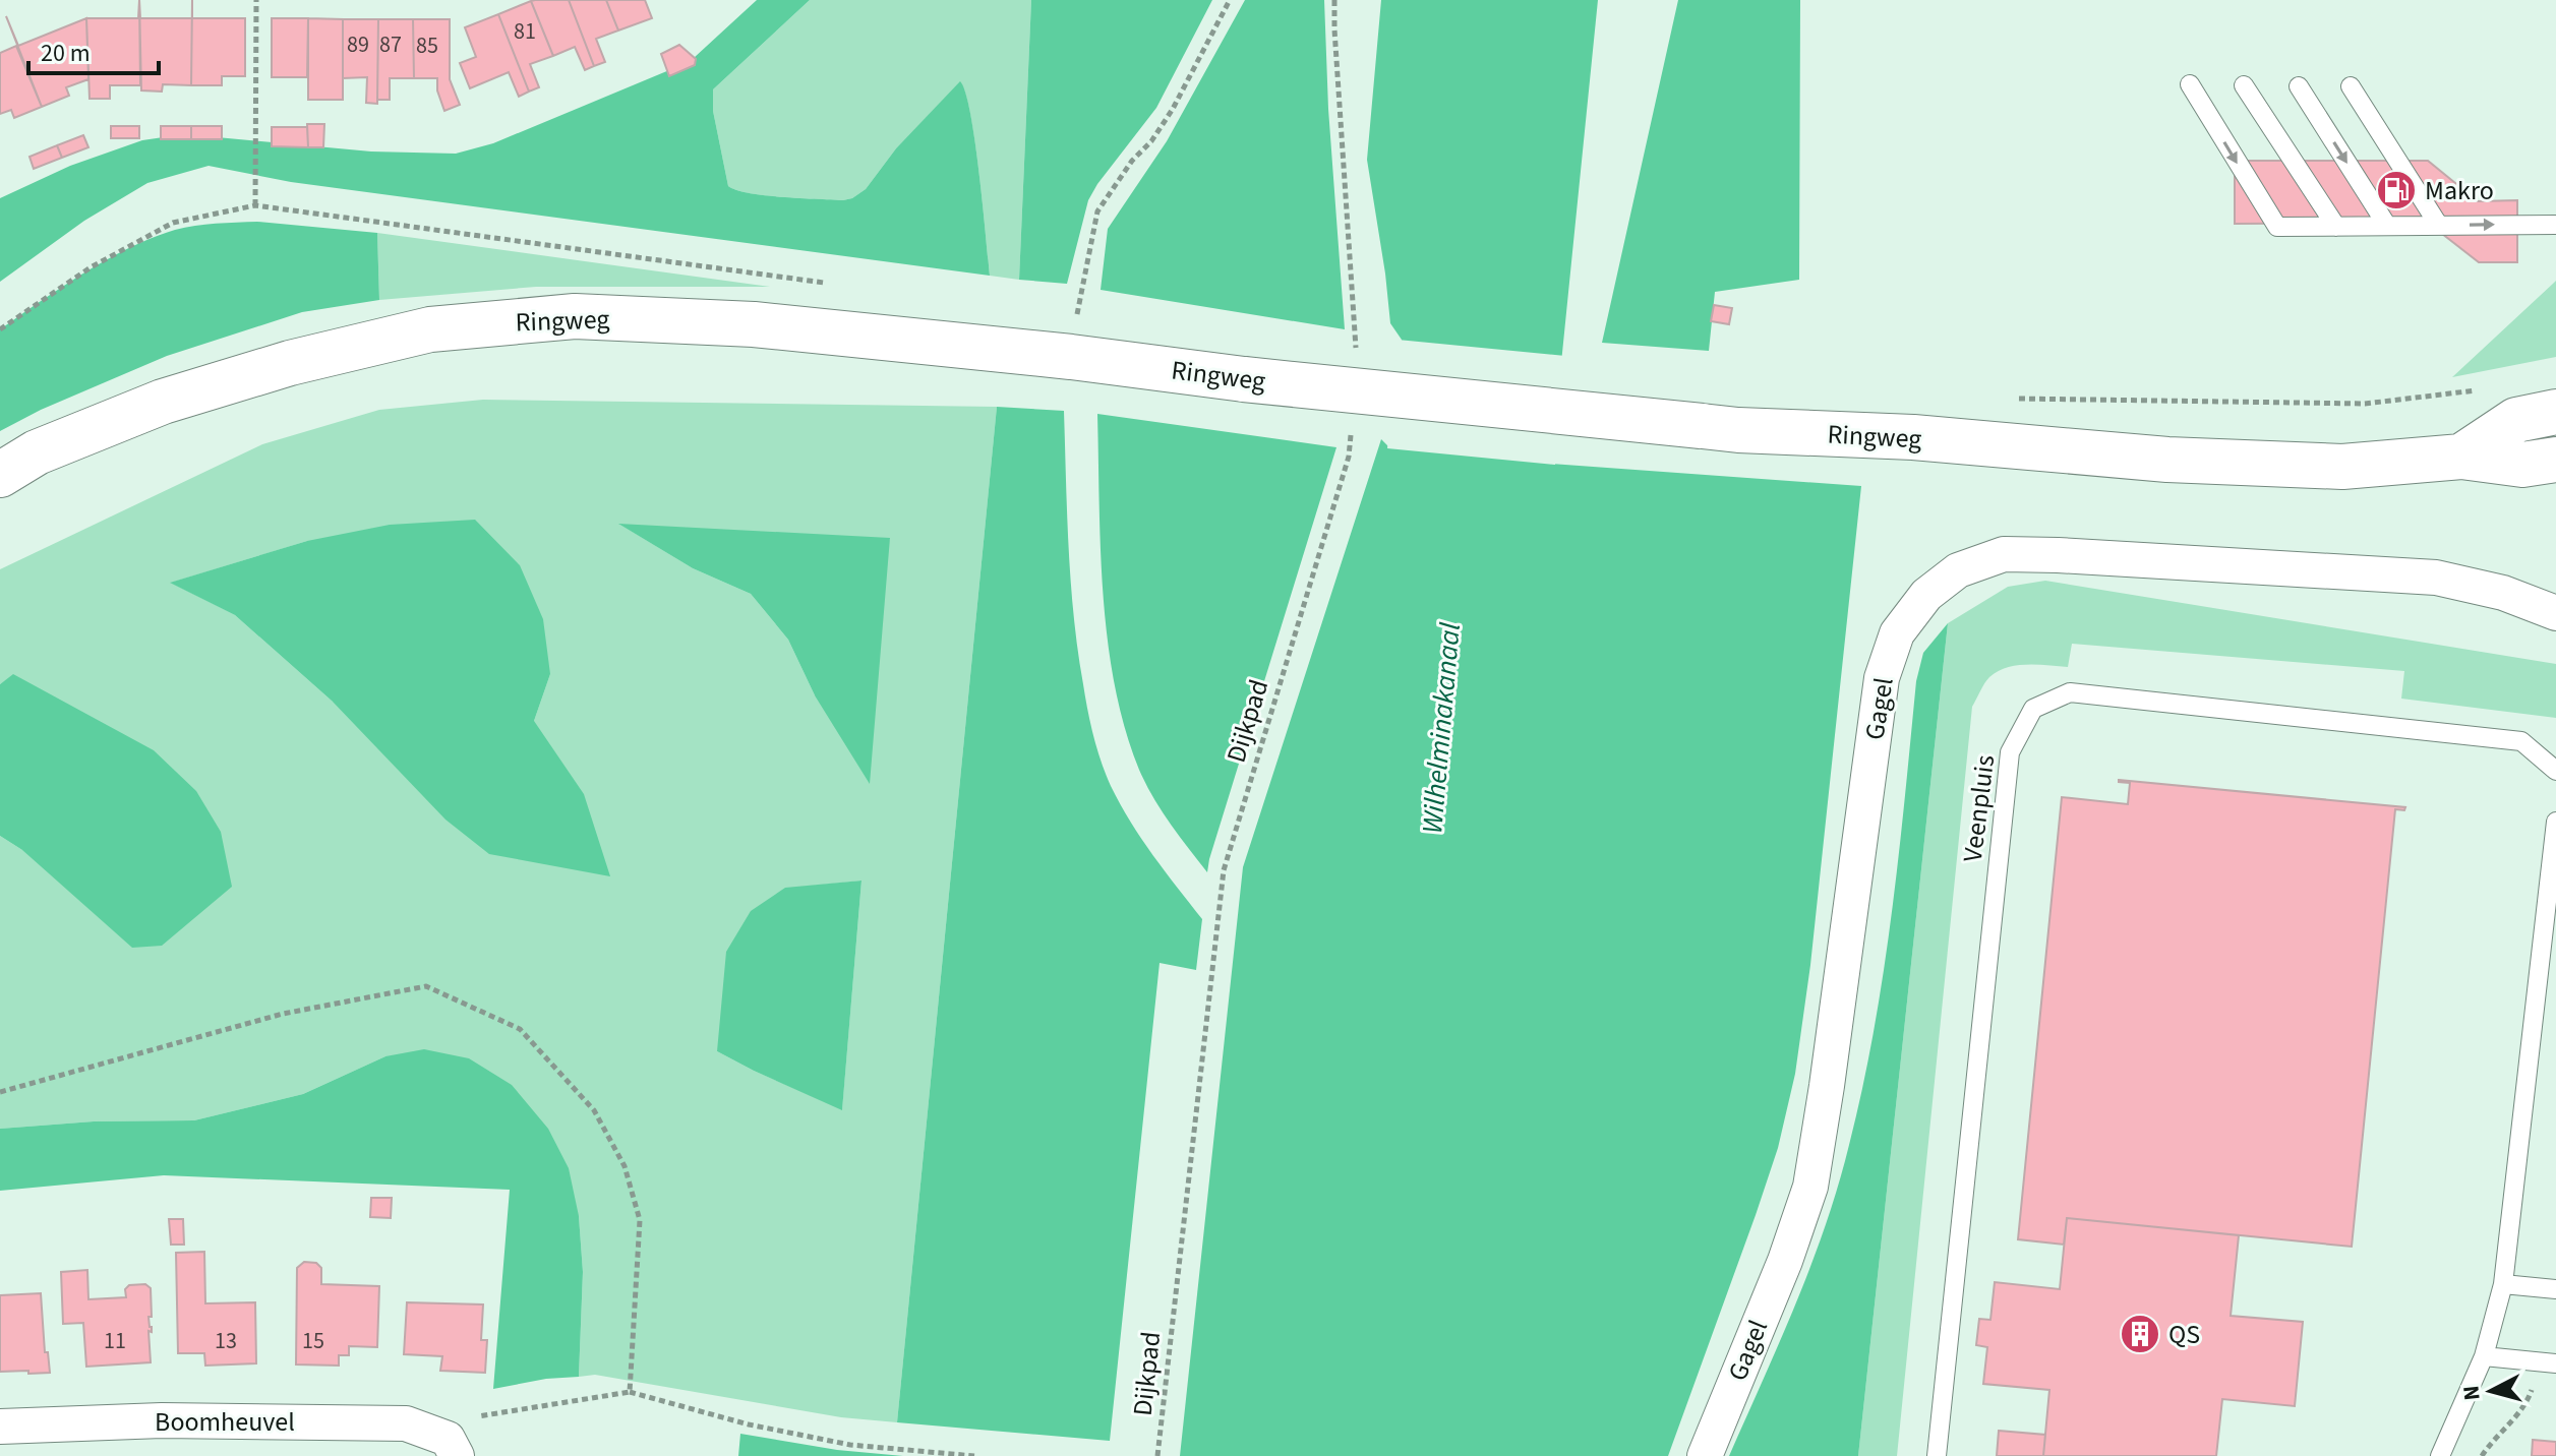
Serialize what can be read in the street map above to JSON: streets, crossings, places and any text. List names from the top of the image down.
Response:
{
  "streets": {
    "main road": ["Ringweg"],
    "street": ["Gagel", "Boomheuvel"],
    "lane": ["Veenpluis"],
    "path": ["Dijkpad"]
  },
  "water": ["Wilhelminakanaal"],
  "places": {
    "fuel station": ["Makro"],
    "building": ["QS"]
  },
  "house_numbers": [
    "81",
    "89",
    "87",
    "85",
    "11",
    "13",
    "15"
  ],
  "scale_bar": "20 m",
  "north": "left"
}
